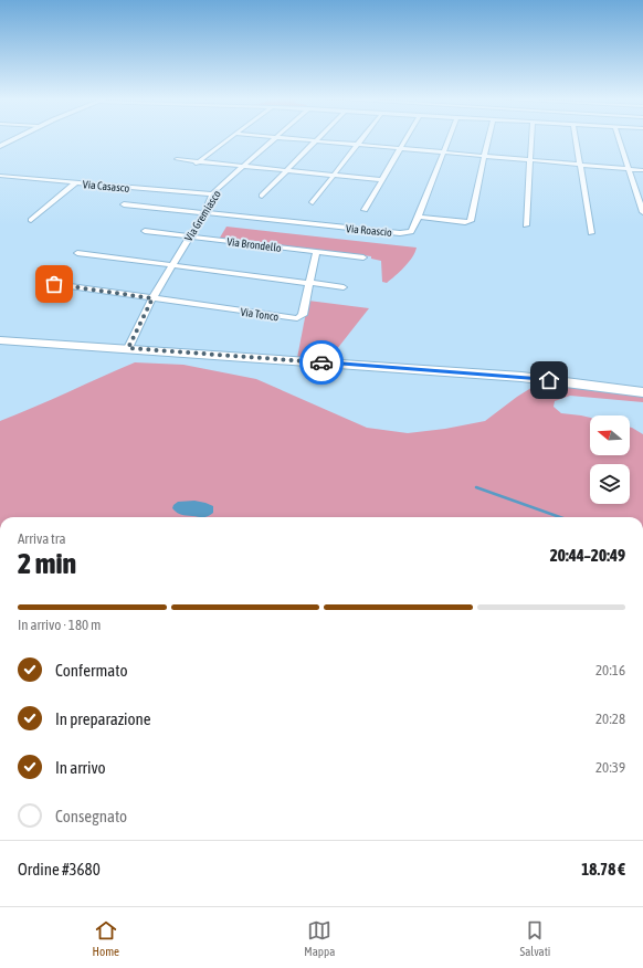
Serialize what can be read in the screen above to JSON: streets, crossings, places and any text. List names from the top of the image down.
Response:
{
  "streets": {
    "street": [
      "Via Casasco",
      "Via Gremiasco",
      "Via Roascio",
      "Via Brondello",
      "Via Tonco"
    ]
  },
  "crossings": [
    ["Via Casasco", "Via Gremiasco"],
    ["Via Gremiasco", "Via Roascio"],
    ["Via Gremiasco", "Via Brondello"],
    ["Via Gremiasco", "Via Tonco"],
    ["Via Brondello", "Via Tonco"]
  ],
  "north": "left",
  "page": {
    "heading": ["2 min", "Arriva tra", "20:44–20:49"],
    "panel": ["Ordine #3680", "18.78 €"],
    "bar": "In arrivo · 180 m",
    "list": [
      ["Confermato", "20:16"],
      ["In preparazione", "20:28"],
      ["In arrivo", "20:39"],
      "Consegnato"
    ],
    "tabs": ["Home", "Mappa", "Salvati"]
  }
}
